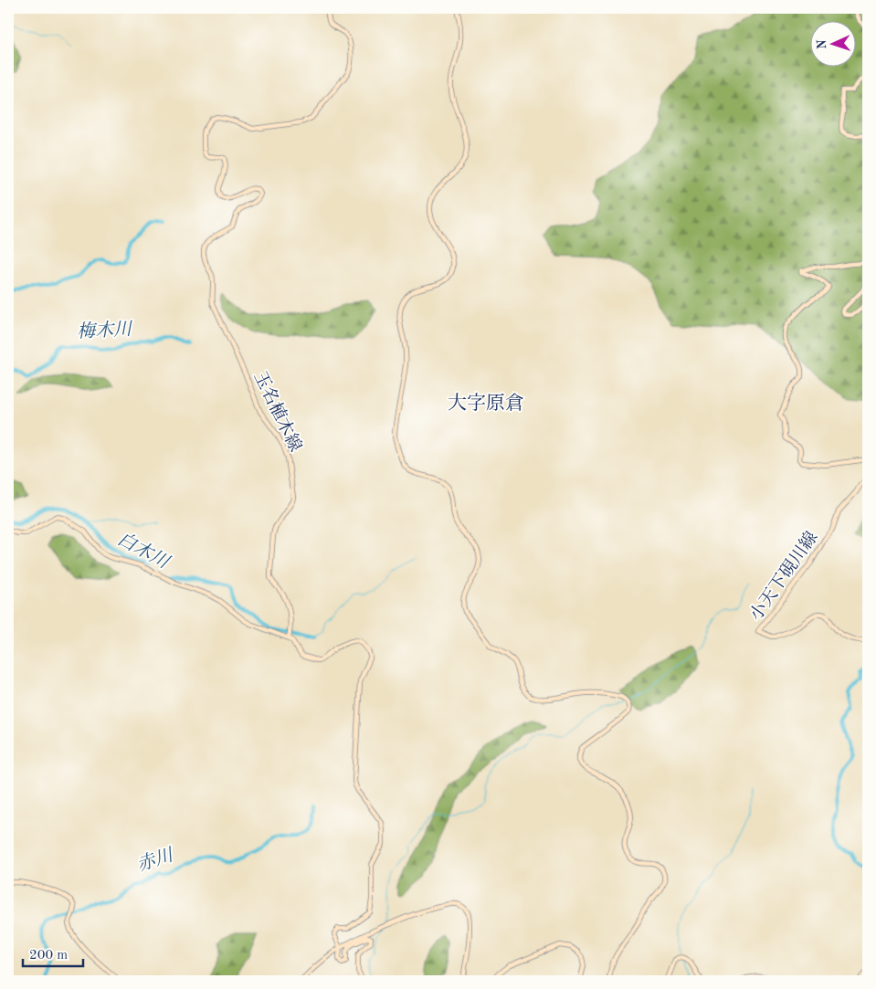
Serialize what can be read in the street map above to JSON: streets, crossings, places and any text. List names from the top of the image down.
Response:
{
  "streets": {
    "main road": ["玉名植木線", "小天下硯川線"]
  },
  "districts": ["大字原倉"],
  "water": ["梅木川", "白木川", "赤川"],
  "scale_bar": "200 m",
  "north": "left"
}
